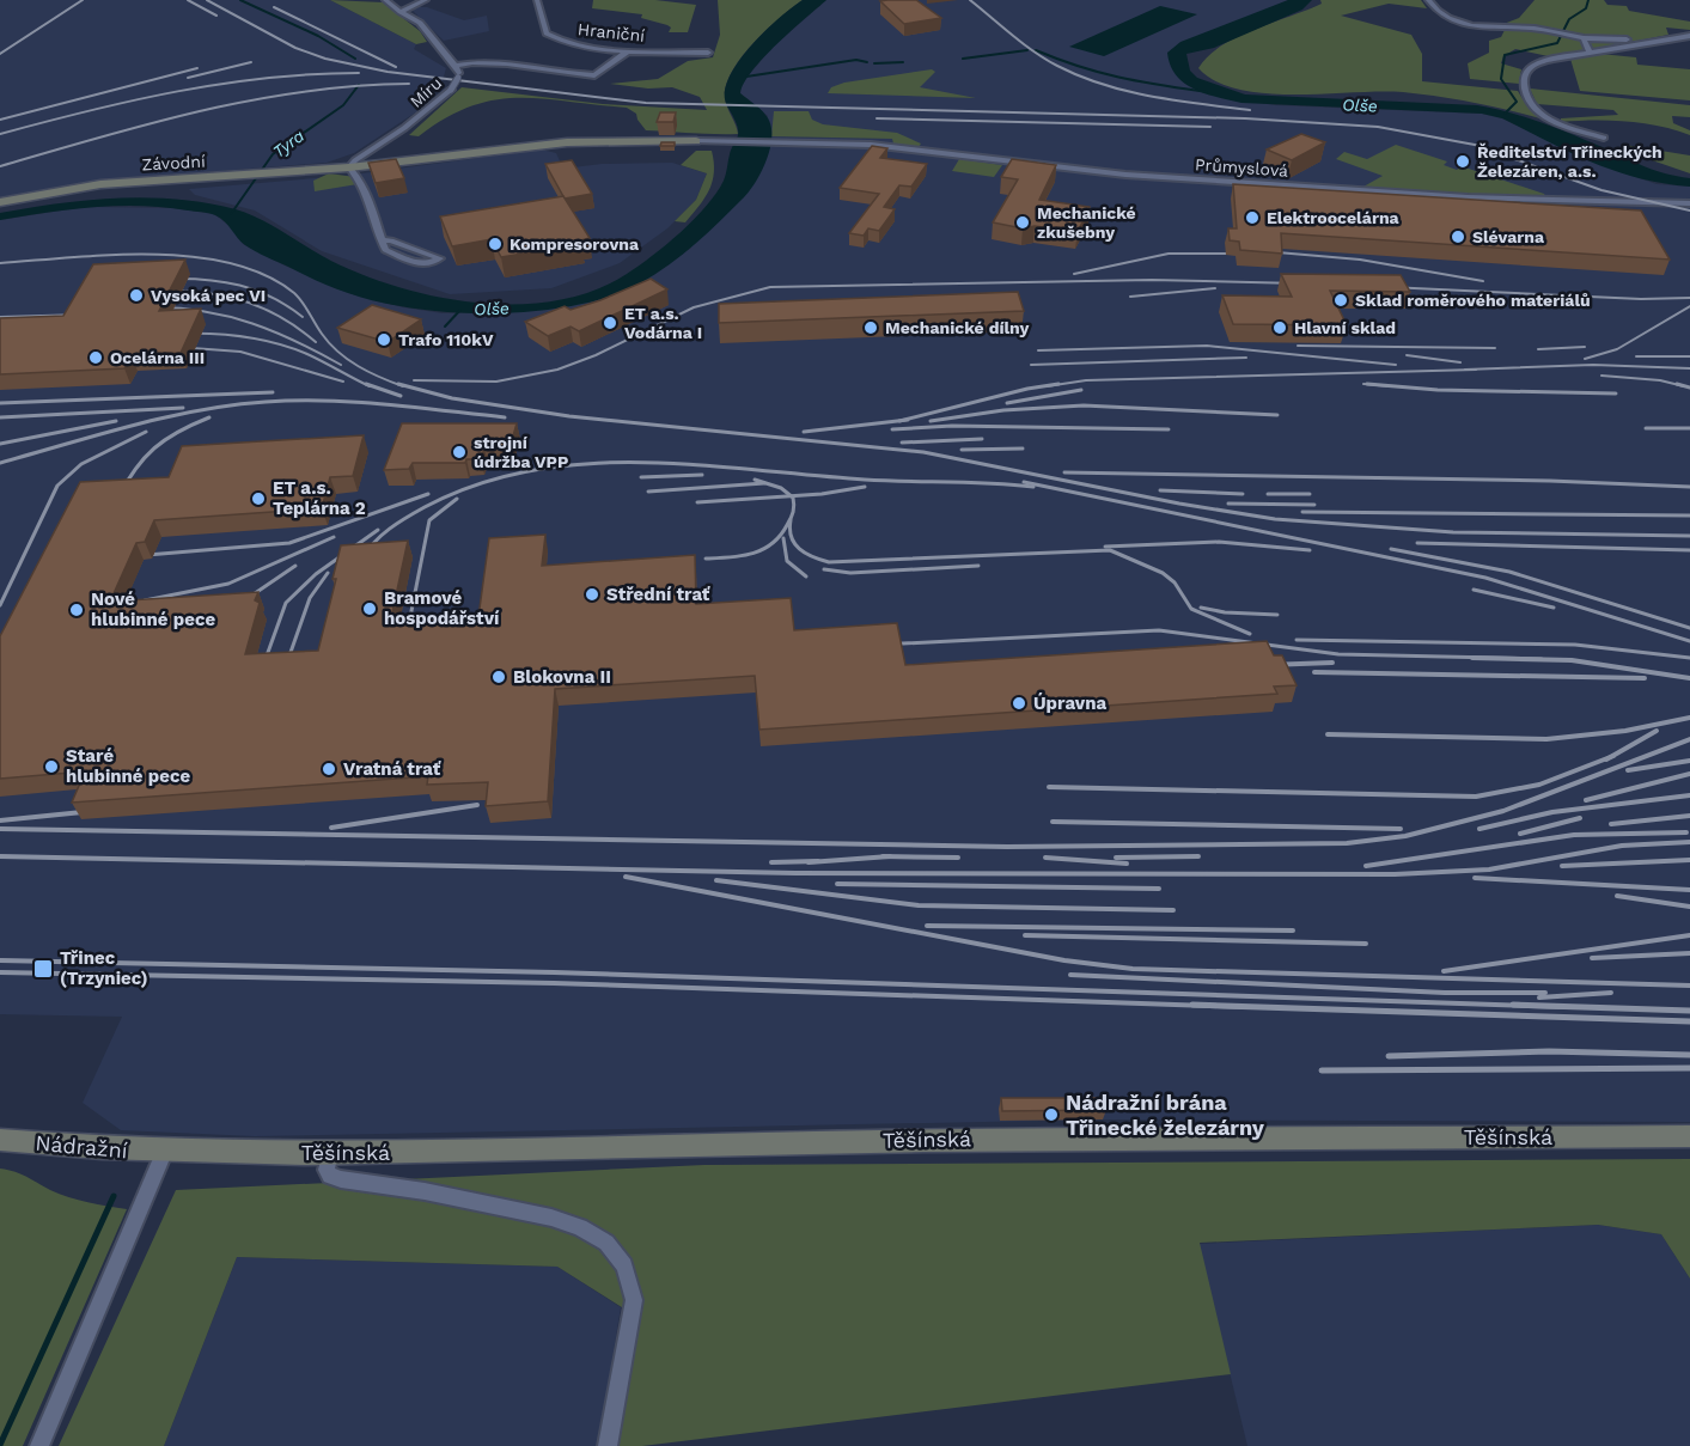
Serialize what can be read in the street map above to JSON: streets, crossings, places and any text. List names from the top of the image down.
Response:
{
  "streets": {
    "main road": ["Závodní", "Těšínská", "Nádražní"],
    "street": ["Hraniční", "Míru", "Průmyslová"]
  },
  "crossings": [
    ["Míru", "Závodní"],
    ["Závodní", "Průmyslová"],
    ["Těšínská", "Nádražní"]
  ],
  "water": ["Olše", "Tyra"],
  "places": {
    "other": [
      "Ředitelství Třineckých Železáren, a.s.",
      "Elektroocelárna",
      "Mechanické zkušebny",
      "Slévarna",
      "Kompresorovna",
      "Vysoká pec VI",
      "Sklad roměrového materiálů",
      "ET a.s. Vodárna I",
      "Mechanické dílny",
      "Hlavní sklad",
      "Trafo 110kV",
      "Ocelárna III",
      "strojní údržba VPP",
      "ET a.s. Teplárna 2",
      "Střední trať",
      "Bramové hospodářství",
      "Nové hlubinné pece",
      "Blokovna II",
      "Úpravna",
      "Staré hlubinné pece",
      "Vratná trať",
      "Nádražní brána Třinecké železárny"
    ],
    "transit": ["Třinec (Trzyniec)"]
  }
}
